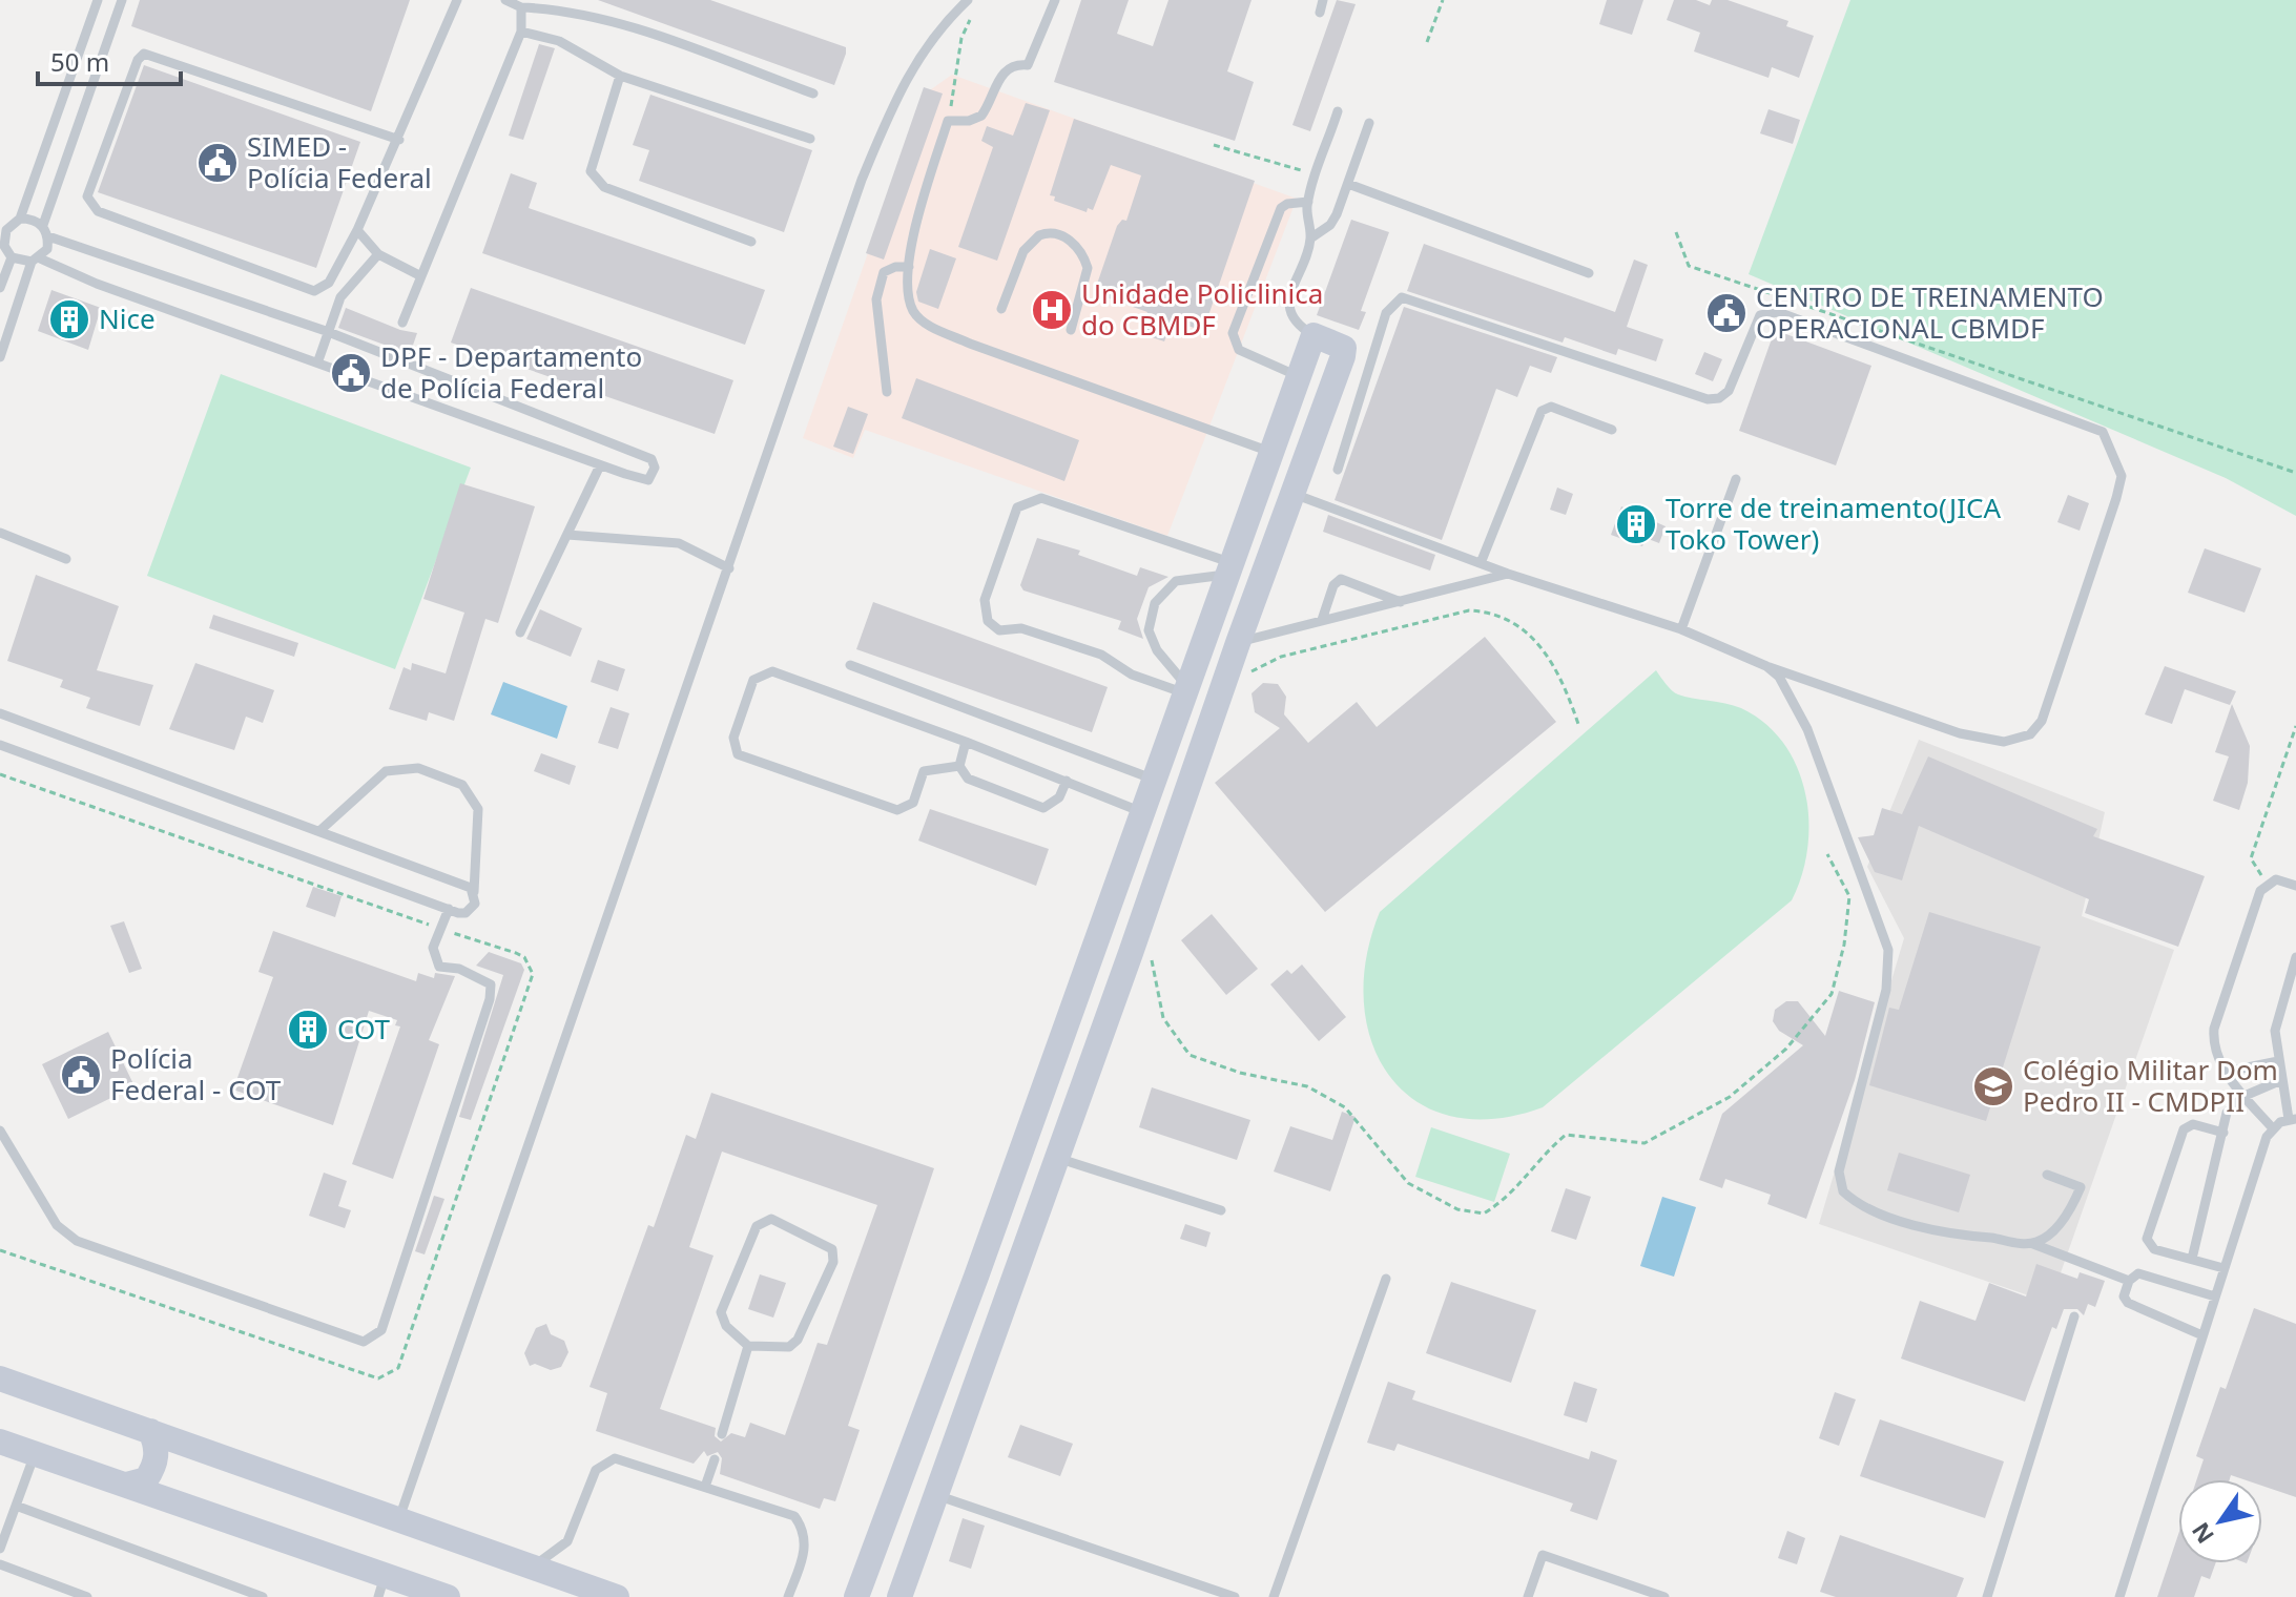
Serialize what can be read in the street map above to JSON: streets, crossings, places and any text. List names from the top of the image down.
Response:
{
  "places": {
    "public building": [
      "SIMED - Polícia Federal",
      "CENTRO DE TREINAMENTO OPERACIONAL CBMDF",
      "DPF - Departamento de Polícia Federal",
      "Polícia Federal - COT"
    ],
    "hospital": ["Unidade Policlinica do CBMDF"],
    "building": ["Nice", "Torre de treinamento(JICA Toko Tower)", "COT"],
    "school or university": ["Colégio Militar Dom Pedro II - CMDPII"]
  },
  "scale_bar": "50 m",
  "north": "bottom left"
}
